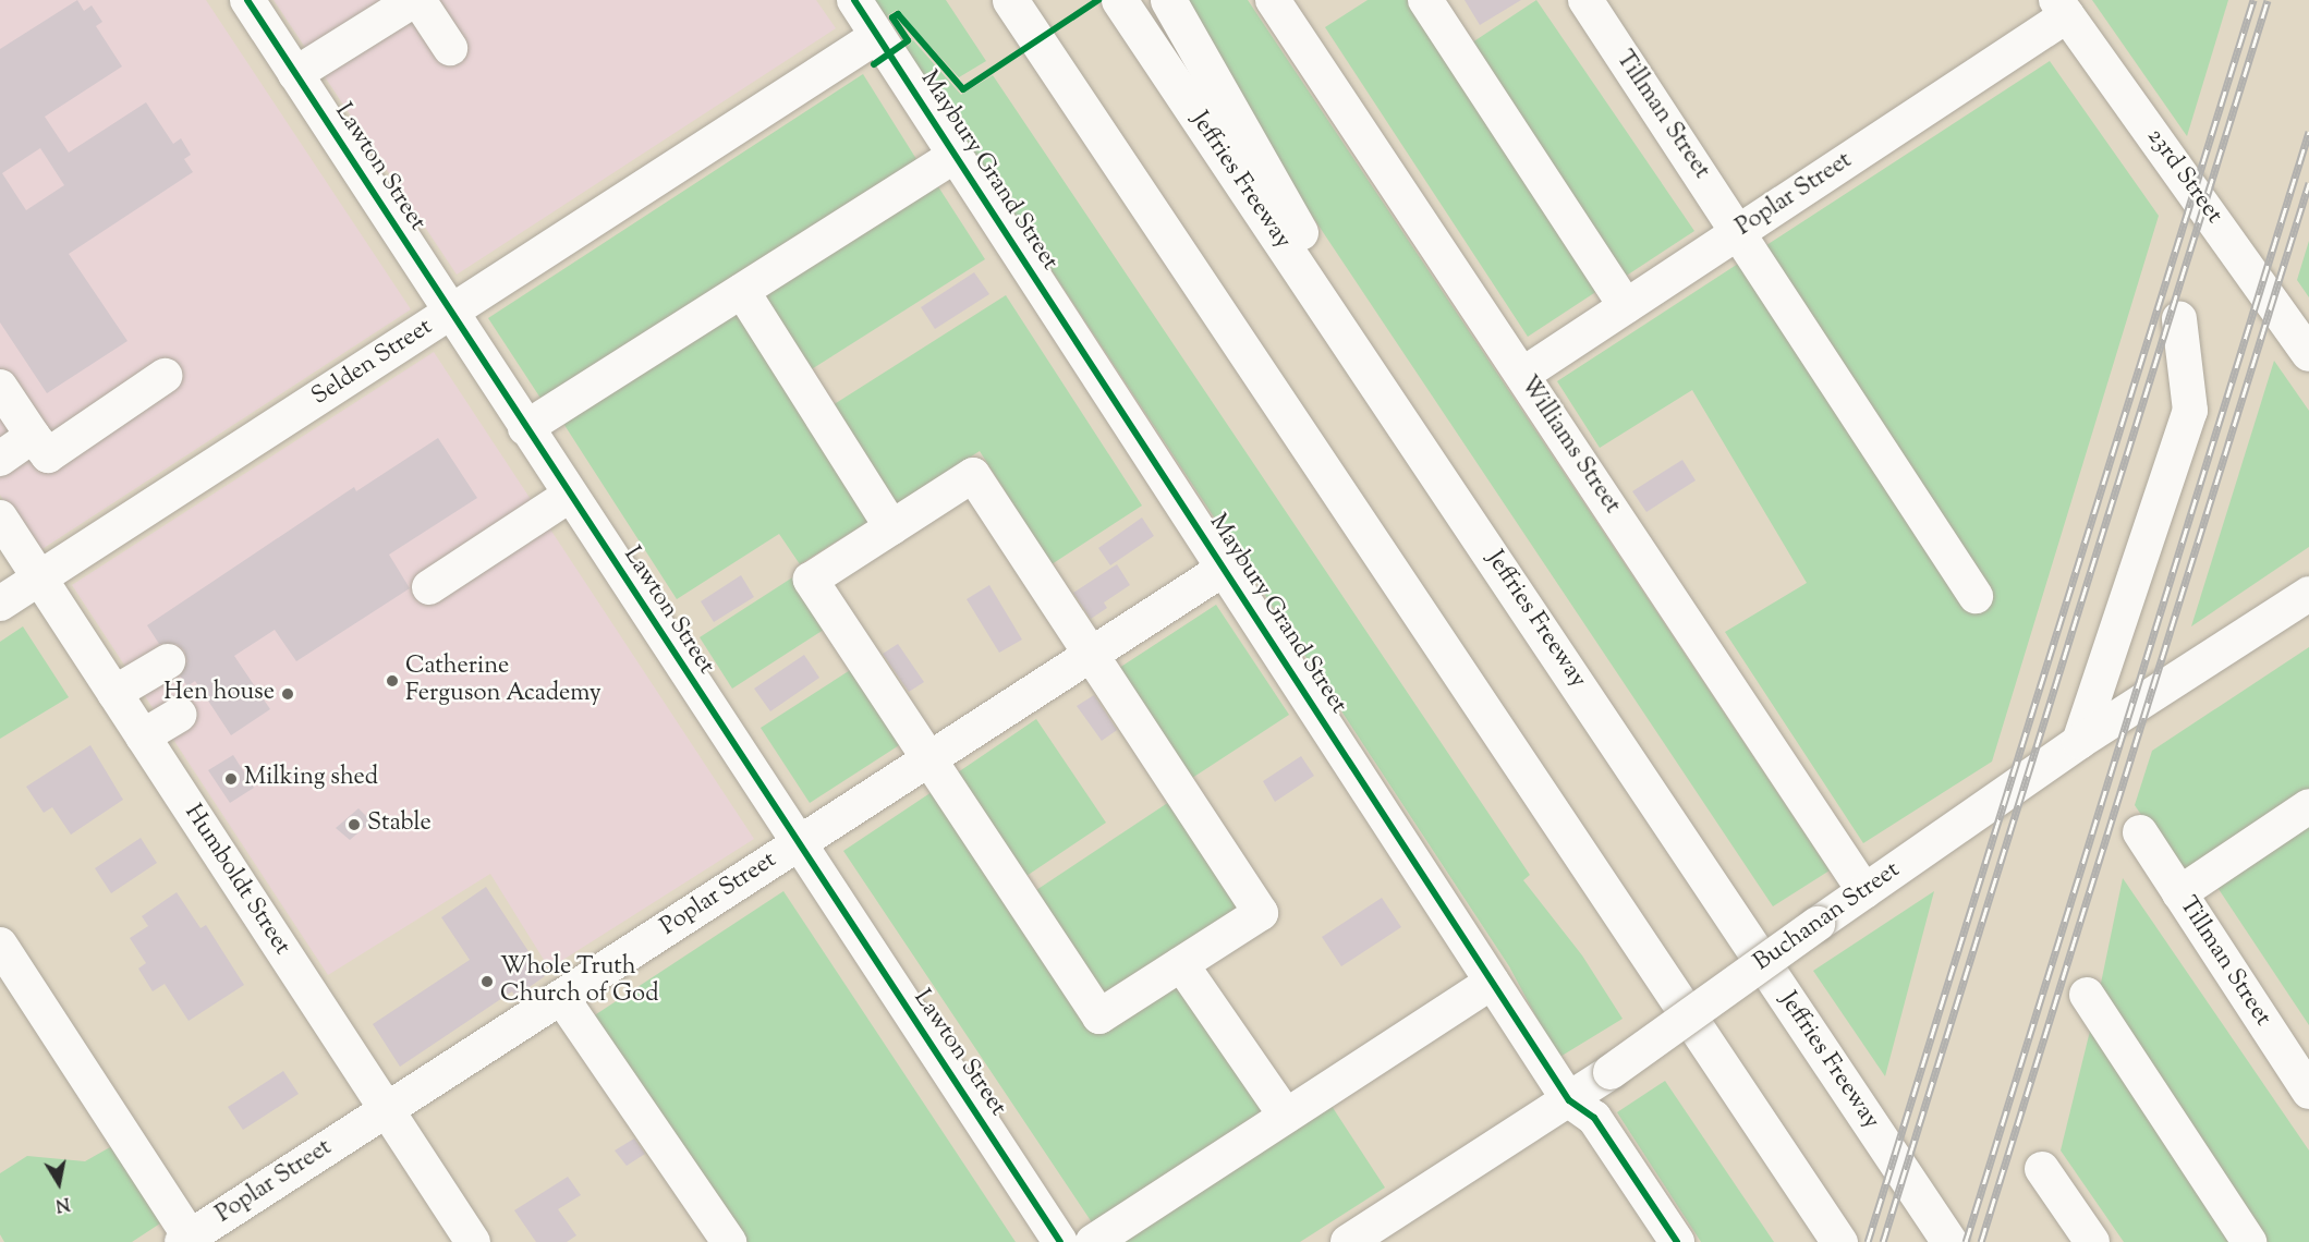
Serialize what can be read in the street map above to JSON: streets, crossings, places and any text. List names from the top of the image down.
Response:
{
  "streets": {
    "highway": ["Jeffries Freeway"],
    "street": [
      "Tillman Street",
      "Lawton Street",
      "Maybury Grand Street",
      "23rd Street",
      "Poplar Street",
      "Selden Street",
      "Williams Street",
      "Humboldt Street",
      "Buchanan Street"
    ]
  },
  "crossings": [
    ["Tillman Street", "Poplar Street"],
    ["Lawton Street", "Poplar Street"],
    ["Lawton Street", "Selden Street"],
    ["Maybury Grand Street", "Poplar Street"],
    ["Maybury Grand Street", "Selden Street"],
    ["Maybury Grand Street", "Buchanan Street"],
    ["23rd Street", "Poplar Street"],
    ["Poplar Street", "Williams Street"],
    ["Poplar Street", "Humboldt Street"],
    ["Selden Street", "Humboldt Street"],
    ["Williams Street", "Buchanan Street"]
  ],
  "places": [
    "Catherine Ferguson Academy",
    "Hen house",
    "Milking shed",
    "Stable",
    "Whole Truth Church of God"
  ],
  "north": "bottom"
}
